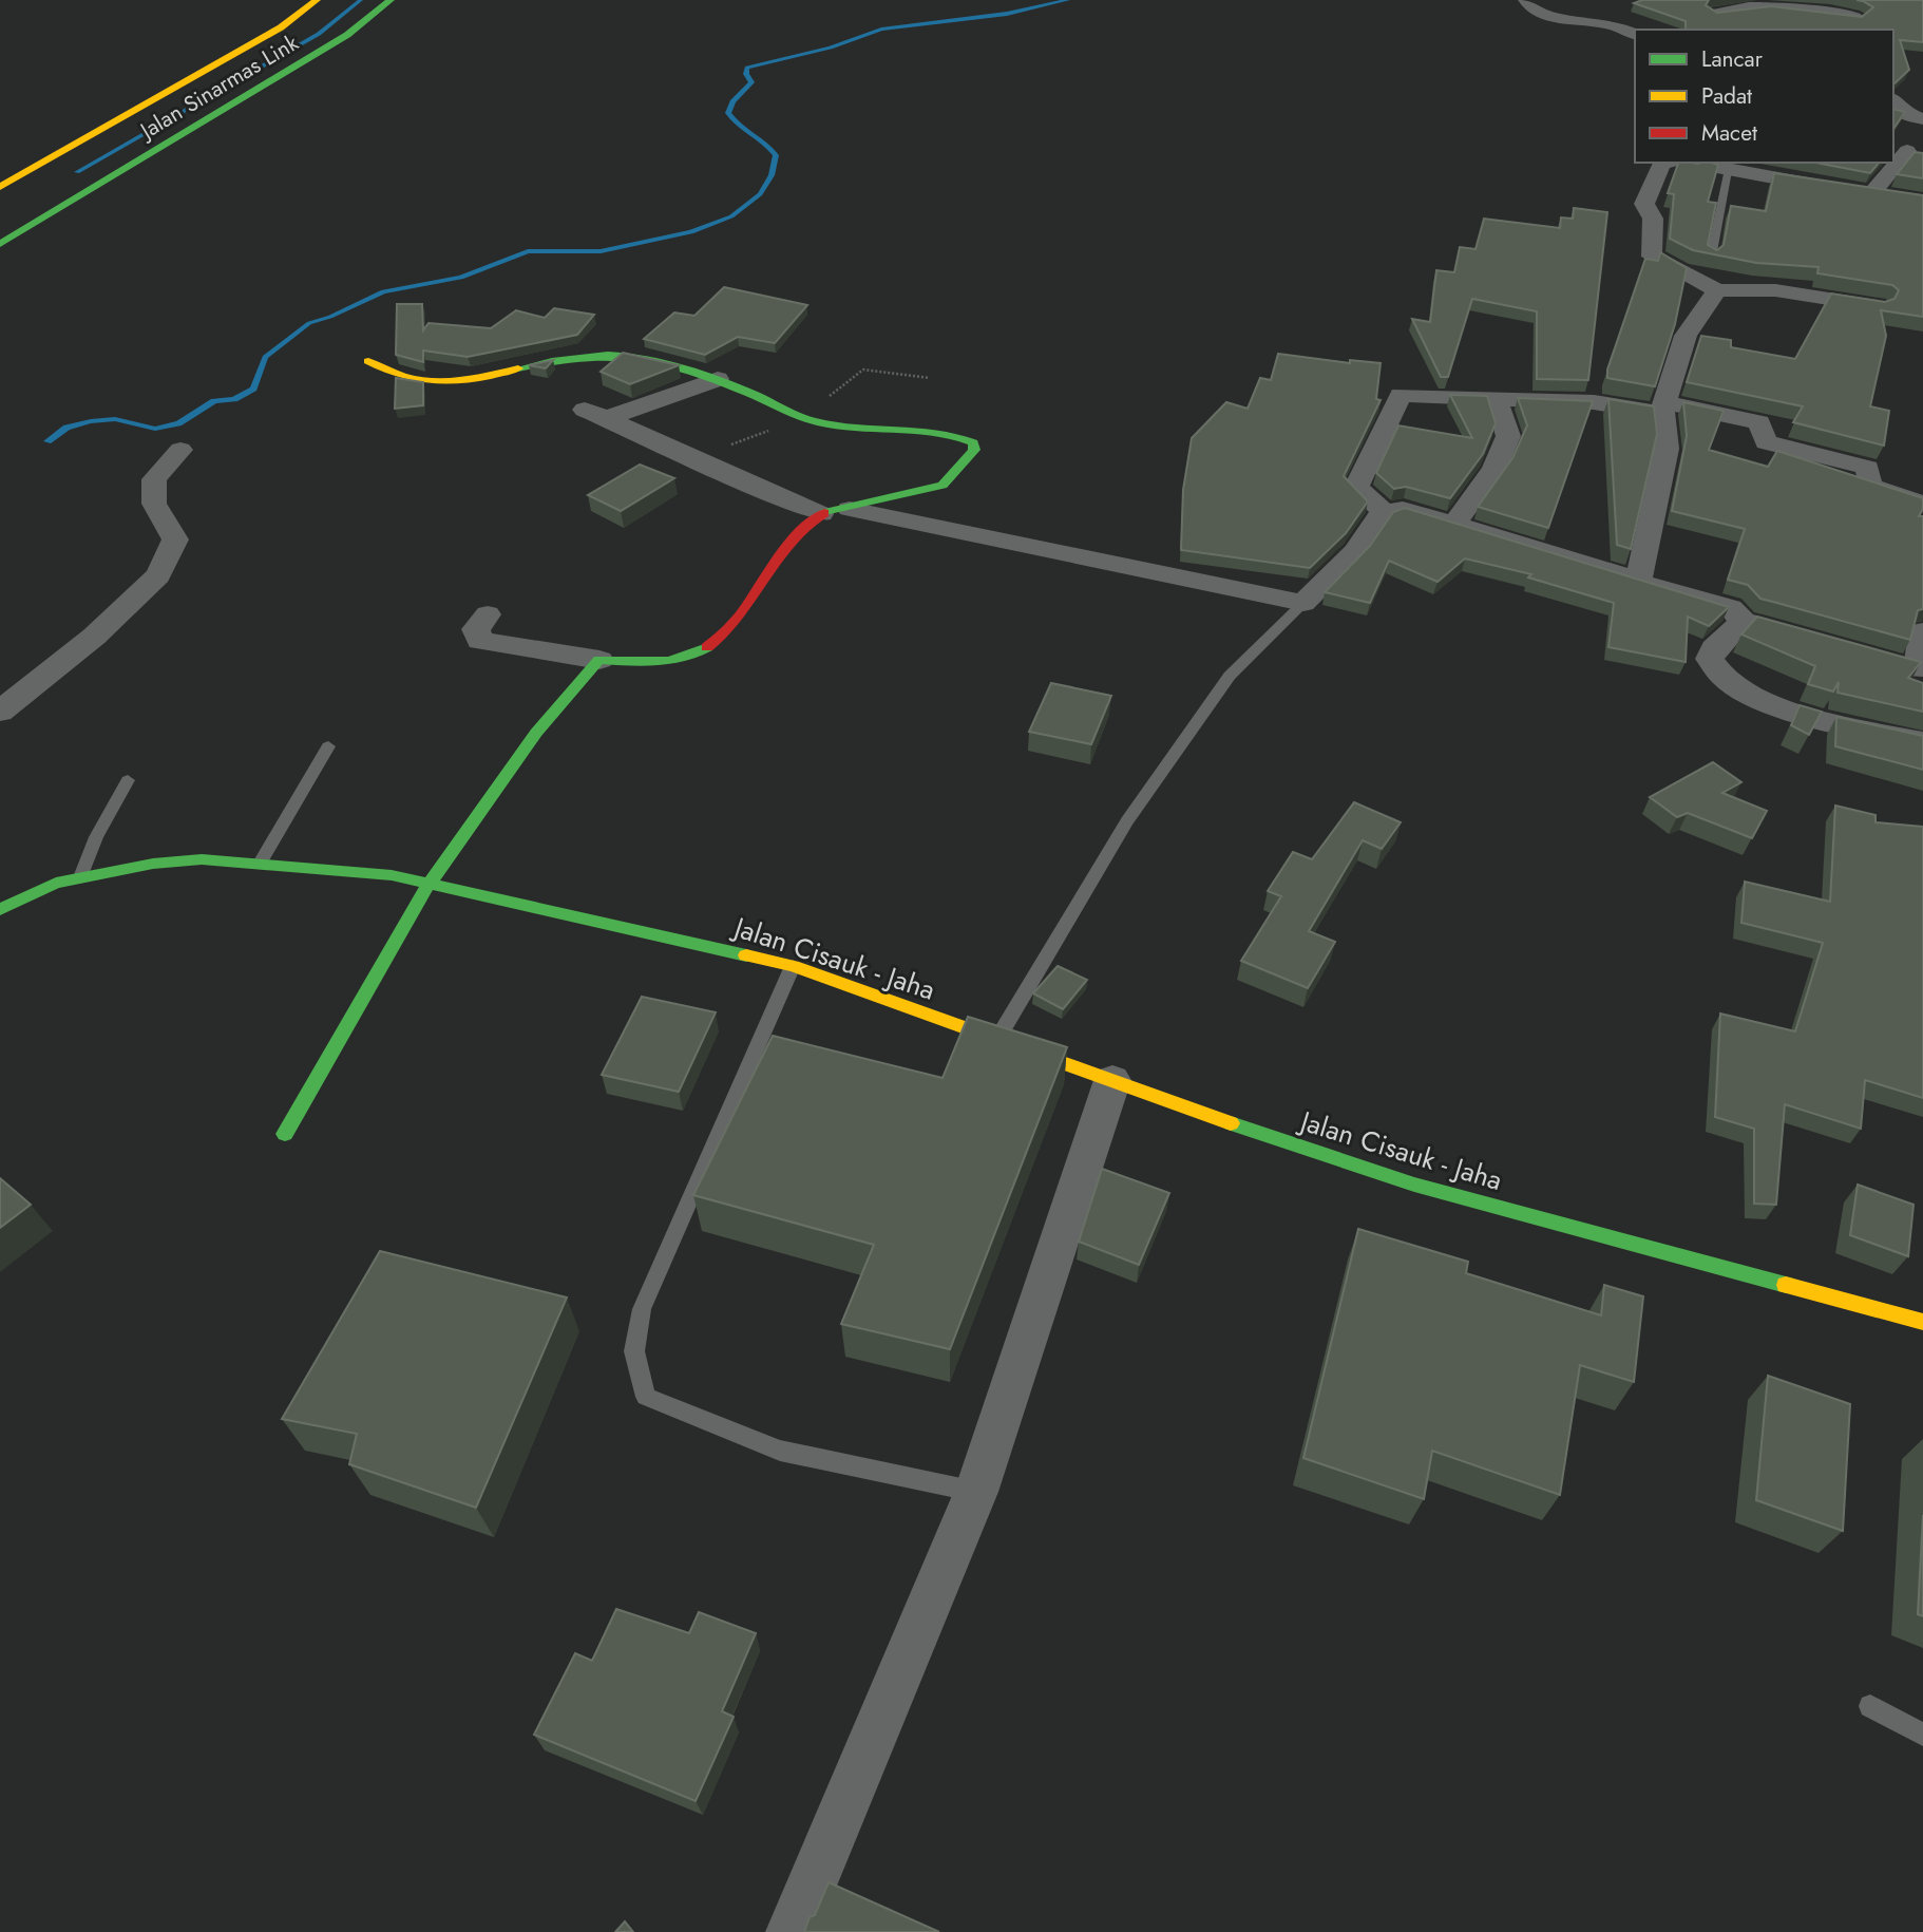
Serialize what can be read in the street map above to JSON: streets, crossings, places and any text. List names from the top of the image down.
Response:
{
  "streets": {
    "street": ["Jalan Sinarmas Link", "Jalan Cisauk - Jaha"]
  },
  "legend": ["Lancar", "Padat", "Macet"]
}
